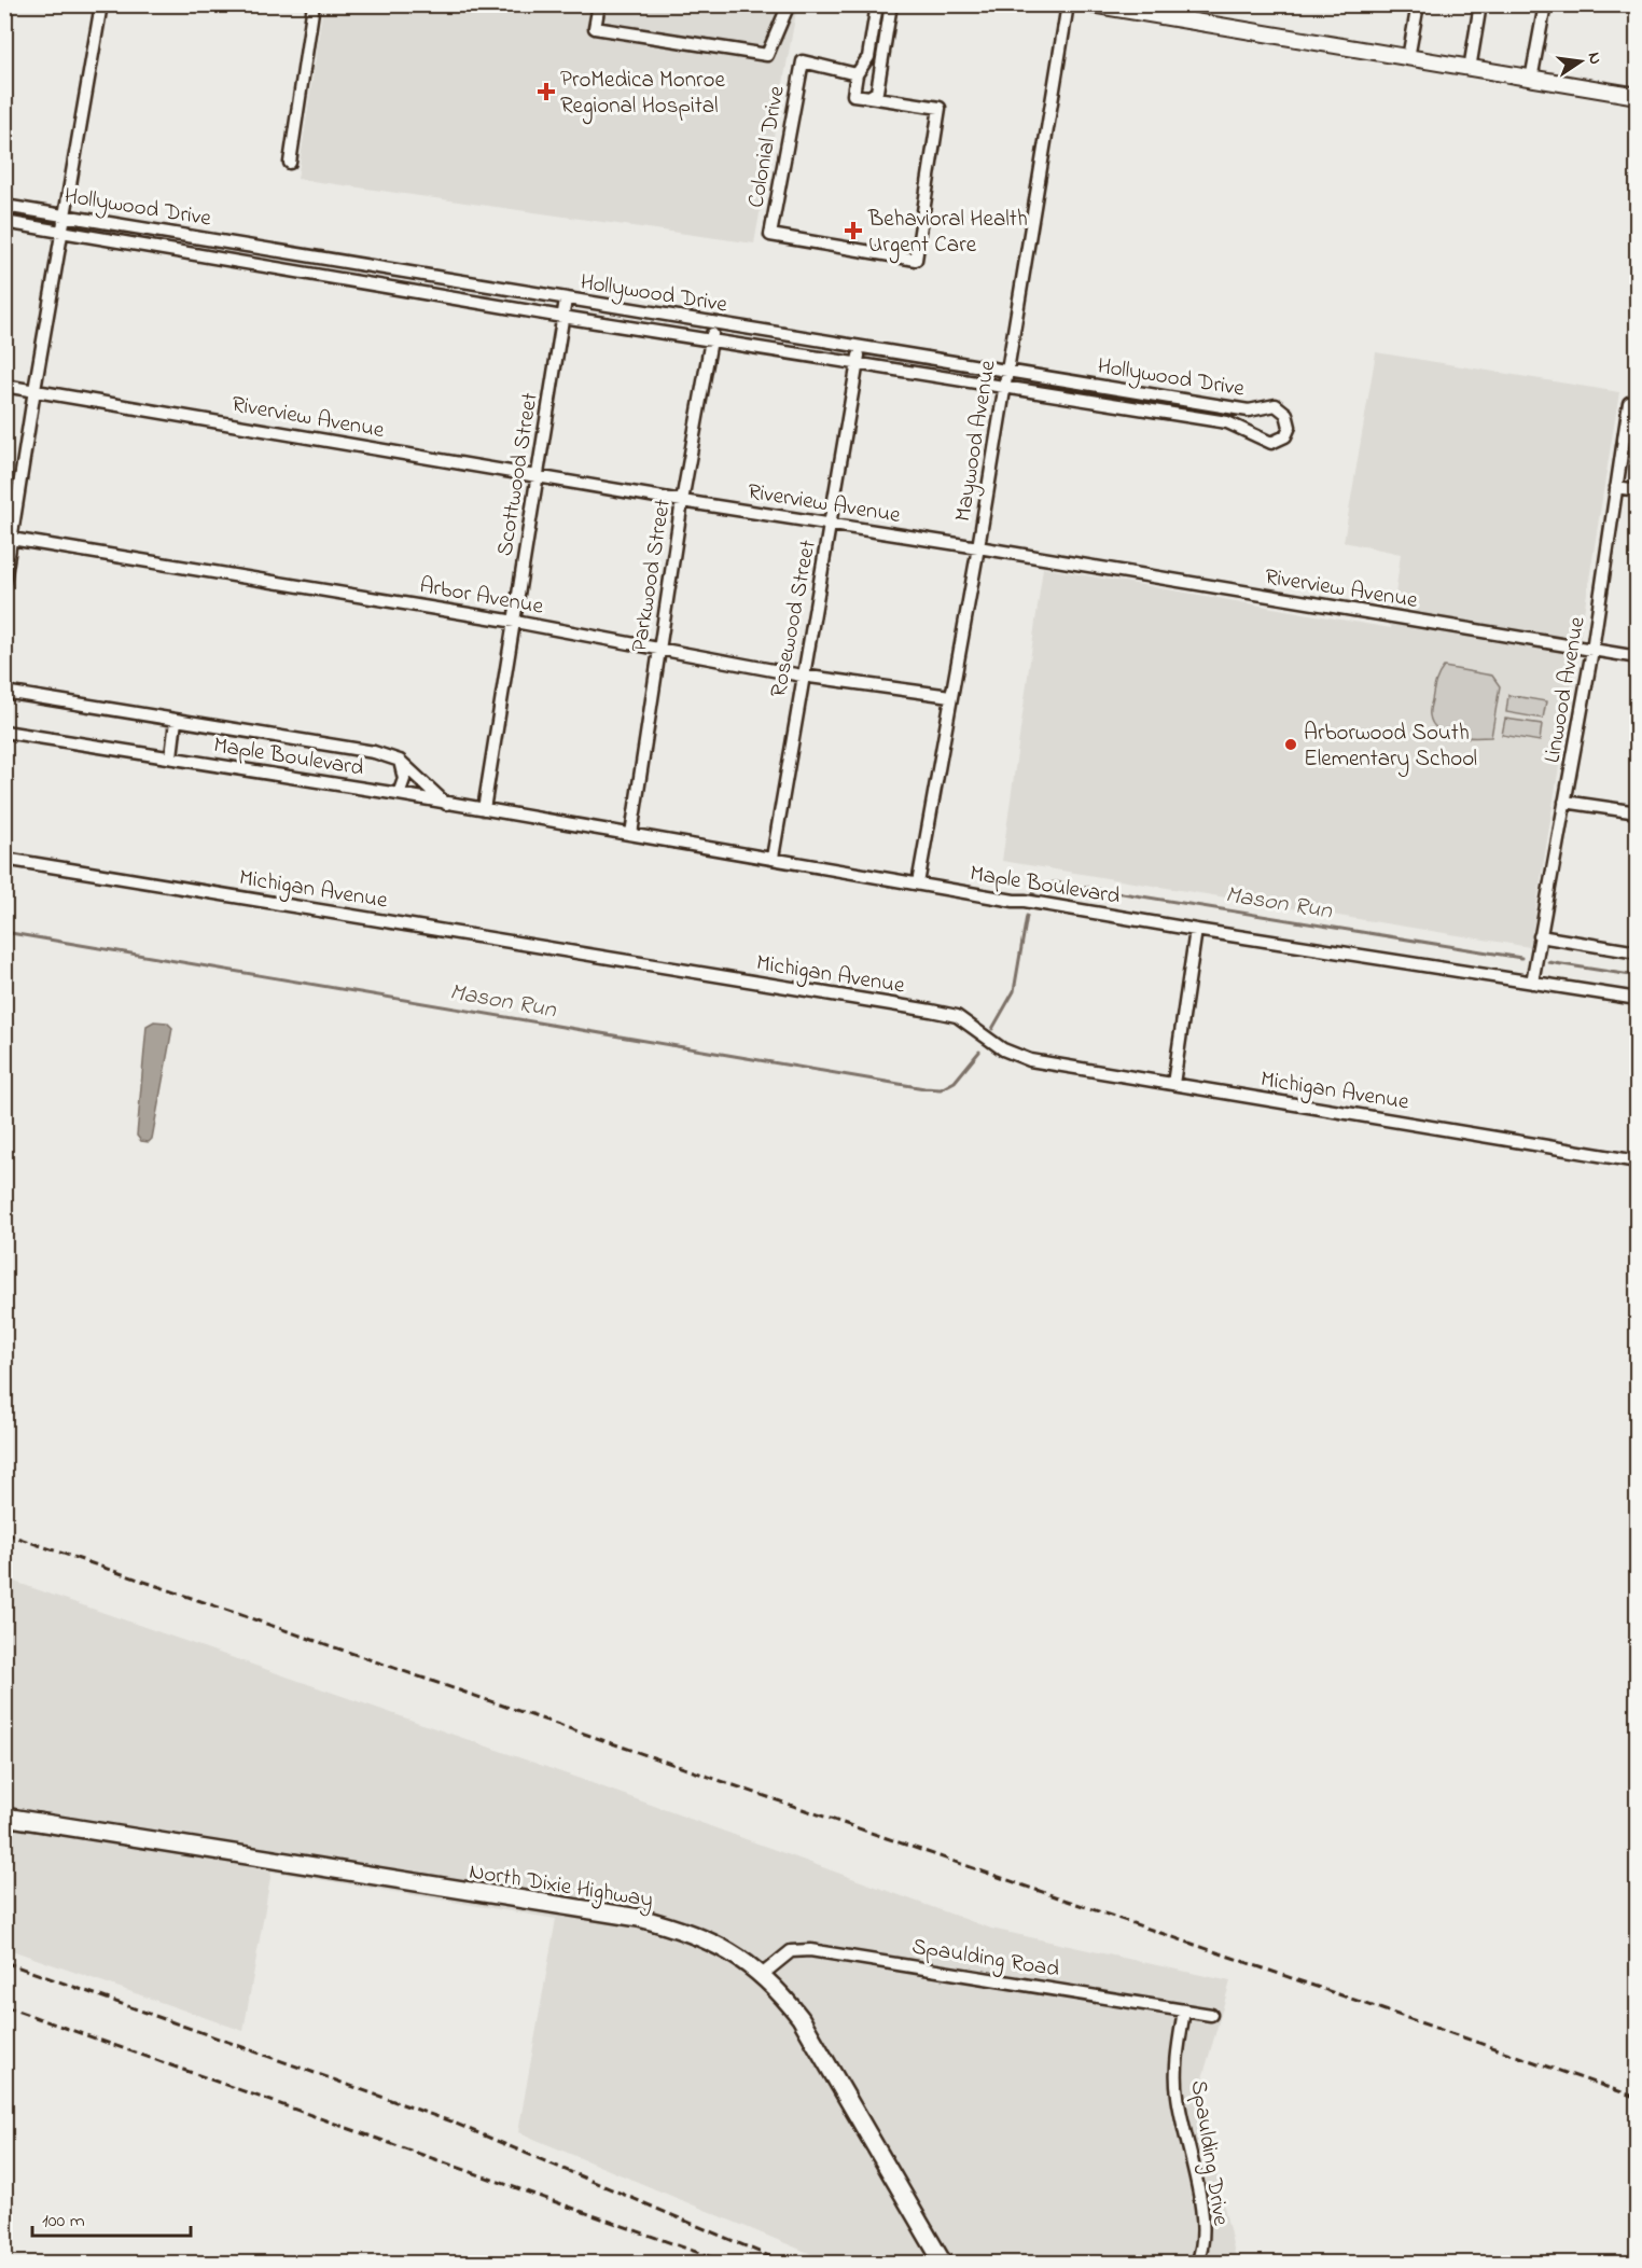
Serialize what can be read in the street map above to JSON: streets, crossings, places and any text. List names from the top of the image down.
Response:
{
  "streets": {
    "main road": ["North Dixie Highway"],
    "street": [
      "Colonial Drive",
      "Hollywood Drive",
      "Riverview Avenue",
      "Maywood Avenue",
      "Scottwood Street",
      "Parkwood Street",
      "Arbor Avenue",
      "Rosewood Street",
      "Linwood Avenue",
      "Maple Boulevard",
      "Michigan Avenue",
      "Spaulding Road",
      "Spaulding Drive"
    ]
  },
  "crossings": [
    ["Hollywood Drive", "Maywood Avenue"],
    ["Hollywood Drive", "Scottwood Street"],
    ["Hollywood Drive", "Parkwood Street"],
    ["Hollywood Drive", "Rosewood Street"],
    ["Riverview Avenue", "Maywood Avenue"],
    ["Riverview Avenue", "Scottwood Street"],
    ["Riverview Avenue", "Parkwood Street"],
    ["Riverview Avenue", "Rosewood Street"],
    ["Riverview Avenue", "Linwood Avenue"],
    ["Maywood Avenue", "Arbor Avenue"],
    ["Maywood Avenue", "Maple Boulevard"],
    ["Scottwood Street", "Arbor Avenue"],
    ["Scottwood Street", "Maple Boulevard"],
    ["Parkwood Street", "Arbor Avenue"],
    ["Parkwood Street", "Maple Boulevard"],
    ["Arbor Avenue", "Rosewood Street"],
    ["Rosewood Street", "Maple Boulevard"],
    ["Linwood Avenue", "Maple Boulevard"],
    ["North Dixie Highway", "Spaulding Road"],
    ["Spaulding Road", "Spaulding Drive"]
  ],
  "water": ["Mason Run"],
  "places": {
    "health": ["ProMedica Monroe Regional Hospital", "Behavioral Health Urgent Care"],
    "other": ["Arborwood South Elementary School"]
  },
  "scale_bar": "100 m",
  "north": "right"
}
